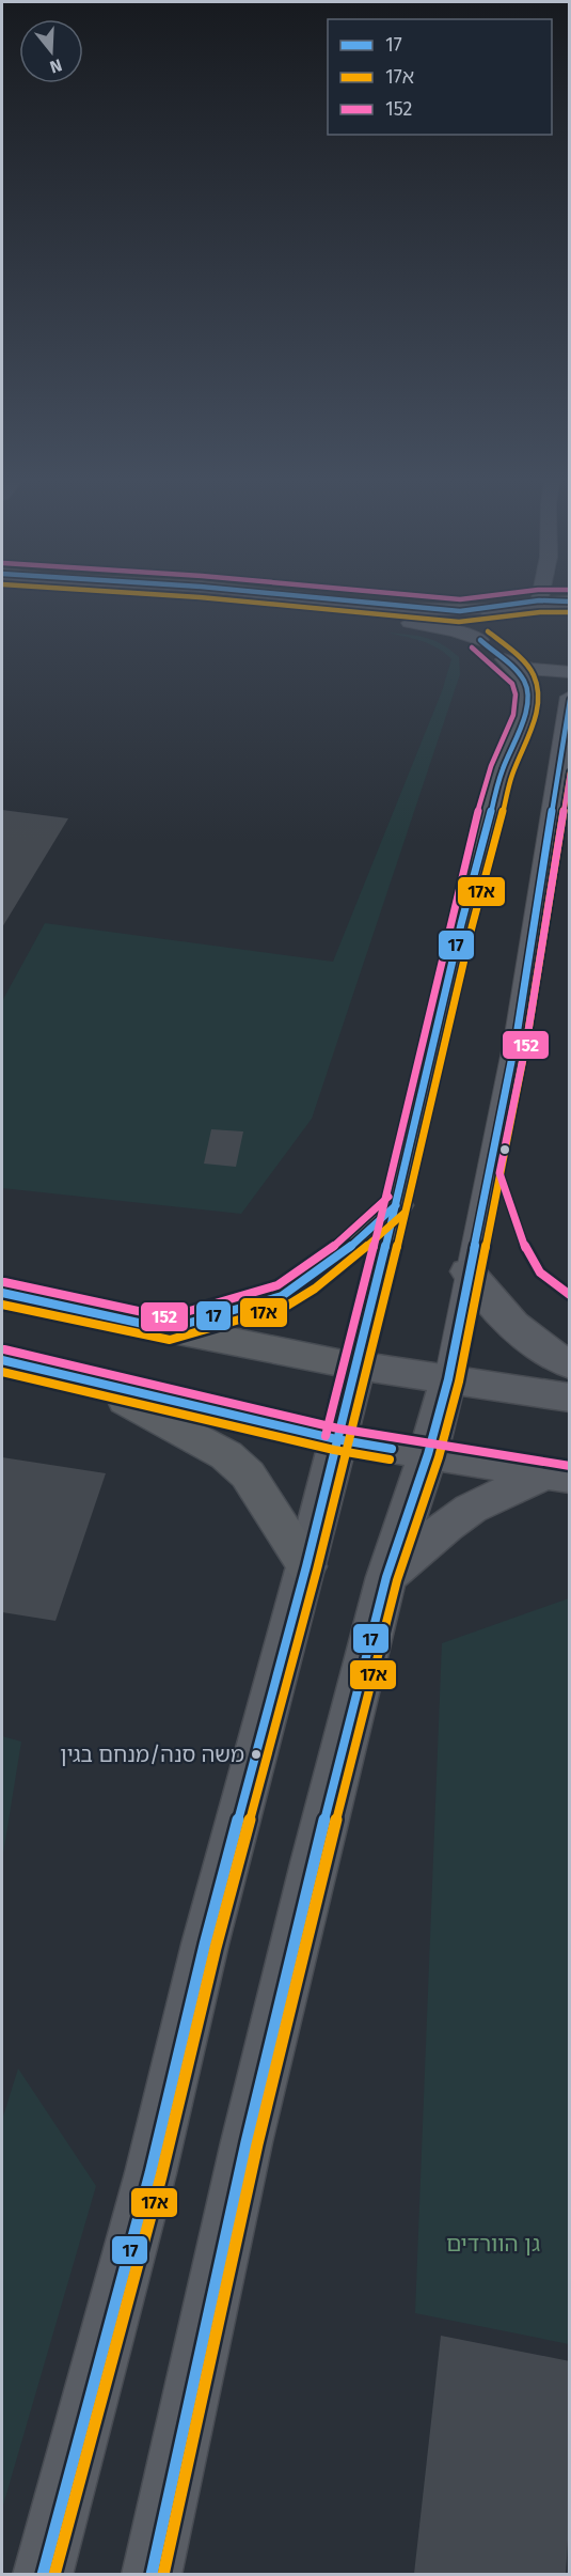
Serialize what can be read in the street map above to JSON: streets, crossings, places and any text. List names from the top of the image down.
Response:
{
  "parks": ["גן הוורדים"],
  "places": ["משה סנה/מנחם בגין"],
  "lines": ["transit line 17", "transit line 17א", "transit line 152"],
  "legend": ["17", "17א", "152"],
  "north": "bottom"
}
